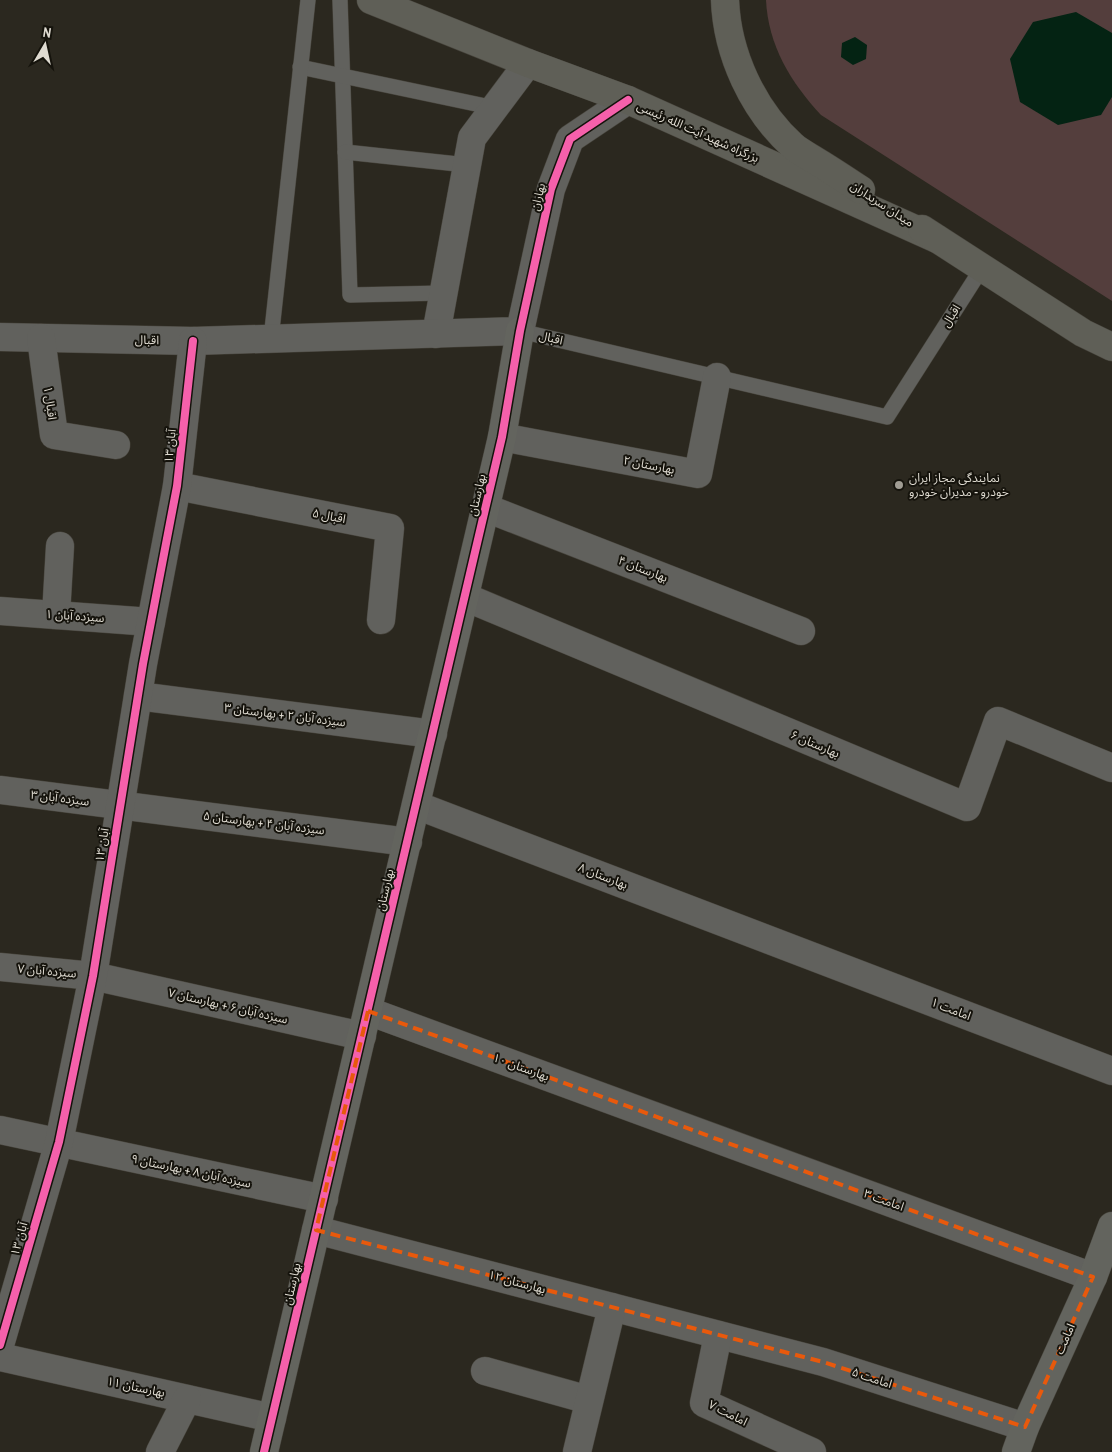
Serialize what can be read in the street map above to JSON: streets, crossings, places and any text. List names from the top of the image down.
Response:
{
  "streets": {
    "highway": ["بزرگراه شهید آیت الله رئیسی", "میدان سربداران"],
    "street": [
      "بهاران",
      "اقبال",
      "اقبال ۱",
      "۱۳ آبان",
      "بهارستان ۲",
      "بهارستان",
      "اقبال ۵",
      "بهارستان ۴",
      "سیزده آبان ۱",
      "سیزده آبان ۲ + بهارستان ۳",
      "بهارستان ۶",
      "سیزده آبان ۳",
      "سیزده آبان ۴ + بهارستان ۵",
      "بهارستان ۸",
      "سیزده آبان ۷",
      "سیزده آبان ۶ + بهارستان ۷",
      "امامت ۱",
      "بهارستان ۱۰",
      "سیزده آبان ۸ + بهارستان ۹",
      "امامت ۳",
      "بهارستان ۱۲",
      "امامت",
      "امامت ۵",
      "بهارستان ۱۱",
      "امامت ۷"
    ]
  },
  "crossings": [
    ["بزرگراه شهید آیت الله رئیسی", "بهاران"],
    ["بزرگراه شهید آیت الله رئیسی", "میدان سربداران"],
    ["بهاران", "اقبال"],
    ["بهاران", "بهارستان"],
    ["میدان سربداران", "اقبال"],
    ["اقبال", "اقبال ۱"],
    ["اقبال", "۱۳ آبان"],
    ["اقبال", "بهارستان ۲"],
    ["اقبال", "بهارستان"],
    ["۱۳ آبان", "اقبال ۵"],
    ["۱۳ آبان", "سیزده آبان ۱"],
    ["۱۳ آبان", "سیزده آبان ۲ + بهارستان ۳"],
    ["۱۳ آبان", "سیزده آبان ۳"],
    ["۱۳ آبان", "سیزده آبان ۴ + بهارستان ۵"],
    ["۱۳ آبان", "سیزده آبان ۷"],
    ["۱۳ آبان", "سیزده آبان ۶ + بهارستان ۷"],
    ["۱۳ آبان", "سیزده آبان ۸ + بهارستان ۹"],
    ["بهارستان ۲", "بهارستان"],
    ["بهارستان", "بهارستان ۴"],
    ["بهارستان", "سیزده آبان ۲ + بهارستان ۳"],
    ["بهارستان", "بهارستان ۶"],
    ["بهارستان", "سیزده آبان ۴ + بهارستان ۵"],
    ["بهارستان", "بهارستان ۸"],
    ["بهارستان", "سیزده آبان ۶ + بهارستان ۷"],
    ["بهارستان", "بهارستان ۱۰"],
    ["بهارستان", "سیزده آبان ۸ + بهارستان ۹"],
    ["بهارستان", "بهارستان ۱۲"],
    ["بهارستان", "بهارستان ۱۱"],
    ["سیزده آبان ۳", "سیزده آبان ۴ + بهارستان ۵"],
    ["بهارستان ۸", "امامت ۱"],
    ["سیزده آبان ۷", "سیزده آبان ۶ + بهارستان ۷"],
    ["سیزده آبان ۶ + بهارستان ۷", "بهارستان ۱۰"],
    ["بهارستان ۱۰", "امامت ۳"],
    ["امامت ۳", "امامت"],
    ["بهارستان ۱۲", "امامت ۵"],
    ["بهارستان ۱۲", "امامت ۷"],
    ["امامت", "امامت ۵"],
    ["امامت ۵", "امامت ۷"]
  ],
  "places": ["نمایندگی مجاز ایران خودرو - مدیران خودرو"],
  "north": "top"
}
